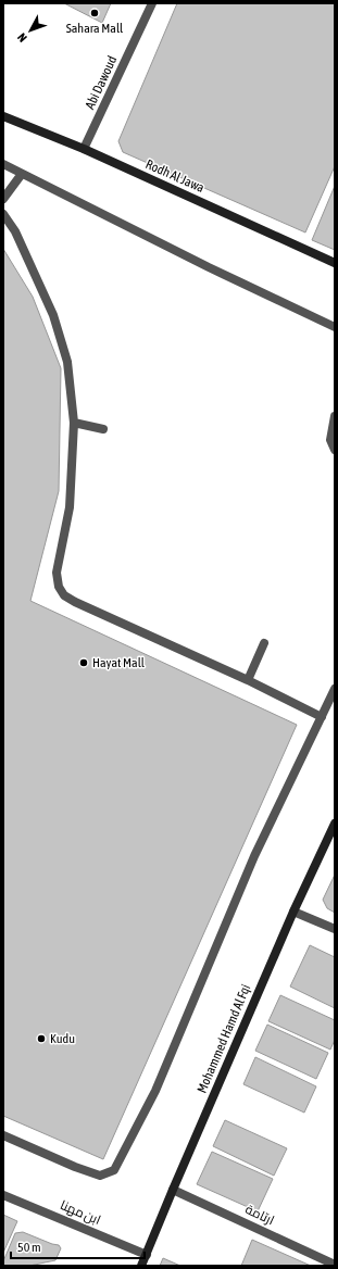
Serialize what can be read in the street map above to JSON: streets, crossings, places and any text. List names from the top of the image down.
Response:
{
  "streets": {
    "street": [
      "Abi Dawoud",
      "Rodh Al Jawa",
      "Mohammed Hamd Al Fqi",
      "ابن مهنا",
      "ارتامة"
    ]
  },
  "crossings": [
    ["Abi Dawoud", "Rodh Al Jawa"],
    ["Mohammed Hamd Al Fqi", "ابن مهنا"],
    ["Mohammed Hamd Al Fqi", "ارتامة"]
  ],
  "places": ["Sahara Mall", "Hayat Mall", "Kudu"],
  "scale_bar": "50 m",
  "north": "bottom left"
}
